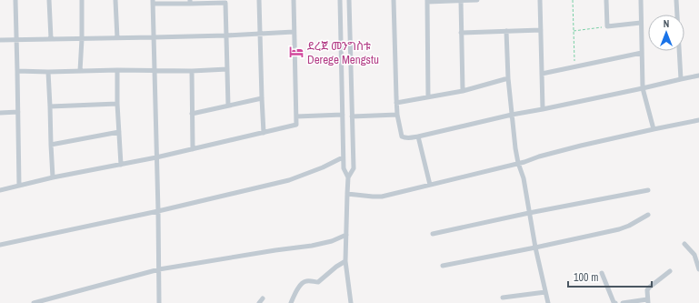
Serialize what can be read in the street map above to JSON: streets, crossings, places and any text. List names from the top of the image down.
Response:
{
  "places": {
    "hotel": ["ደረጀ መንግስቱ Derege Mengstu"]
  },
  "scale_bar": "100 m",
  "north": "top"
}
